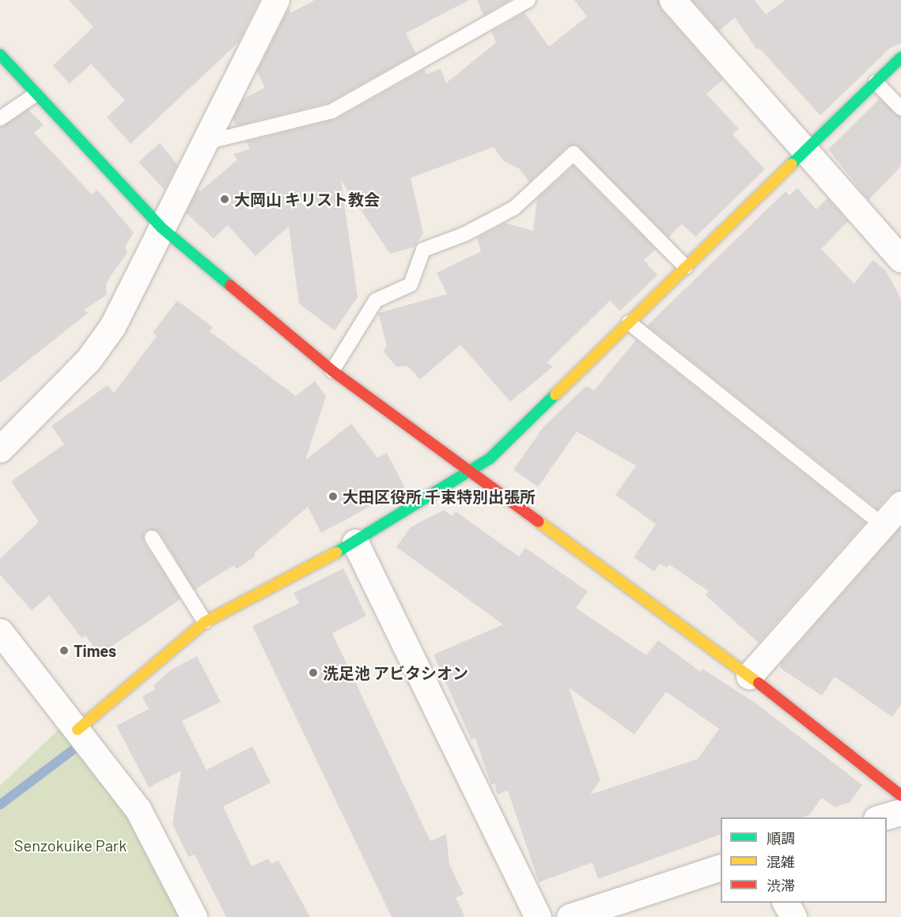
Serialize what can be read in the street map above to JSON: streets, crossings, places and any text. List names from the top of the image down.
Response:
{
  "parks": ["Senzokuike Park"],
  "places": [
    "大岡山 キリスト教会",
    "大田区役所 千束特別出張所",
    "Times",
    "洗足池 アビタシオン"
  ],
  "legend": ["順調", "混雑", "渋滞"]
}
